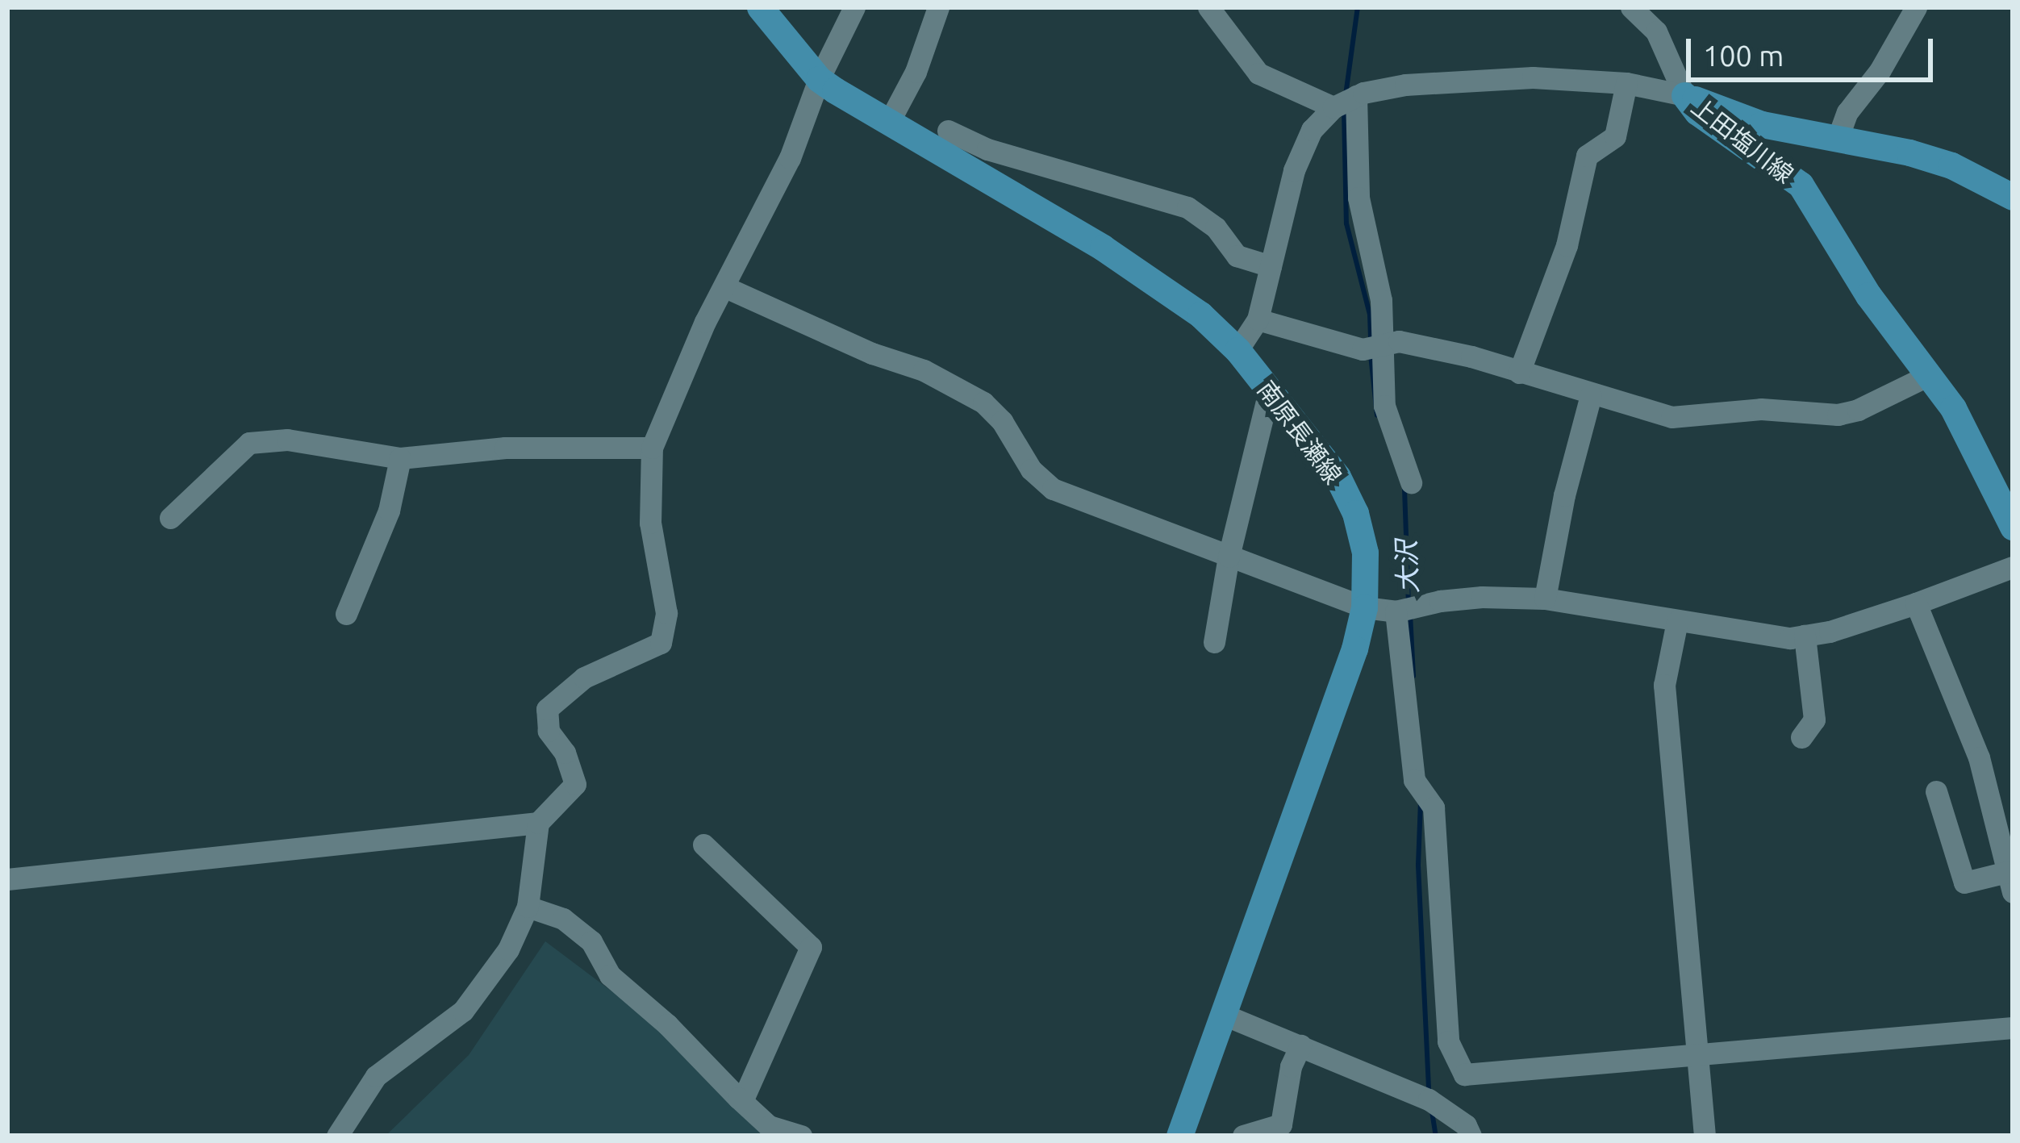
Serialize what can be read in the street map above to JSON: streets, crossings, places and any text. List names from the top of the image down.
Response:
{
  "streets": {
    "main road": ["上田塩川線", "南原長瀬線"]
  },
  "water": ["大沢"],
  "scale_bar": "100 m"
}
